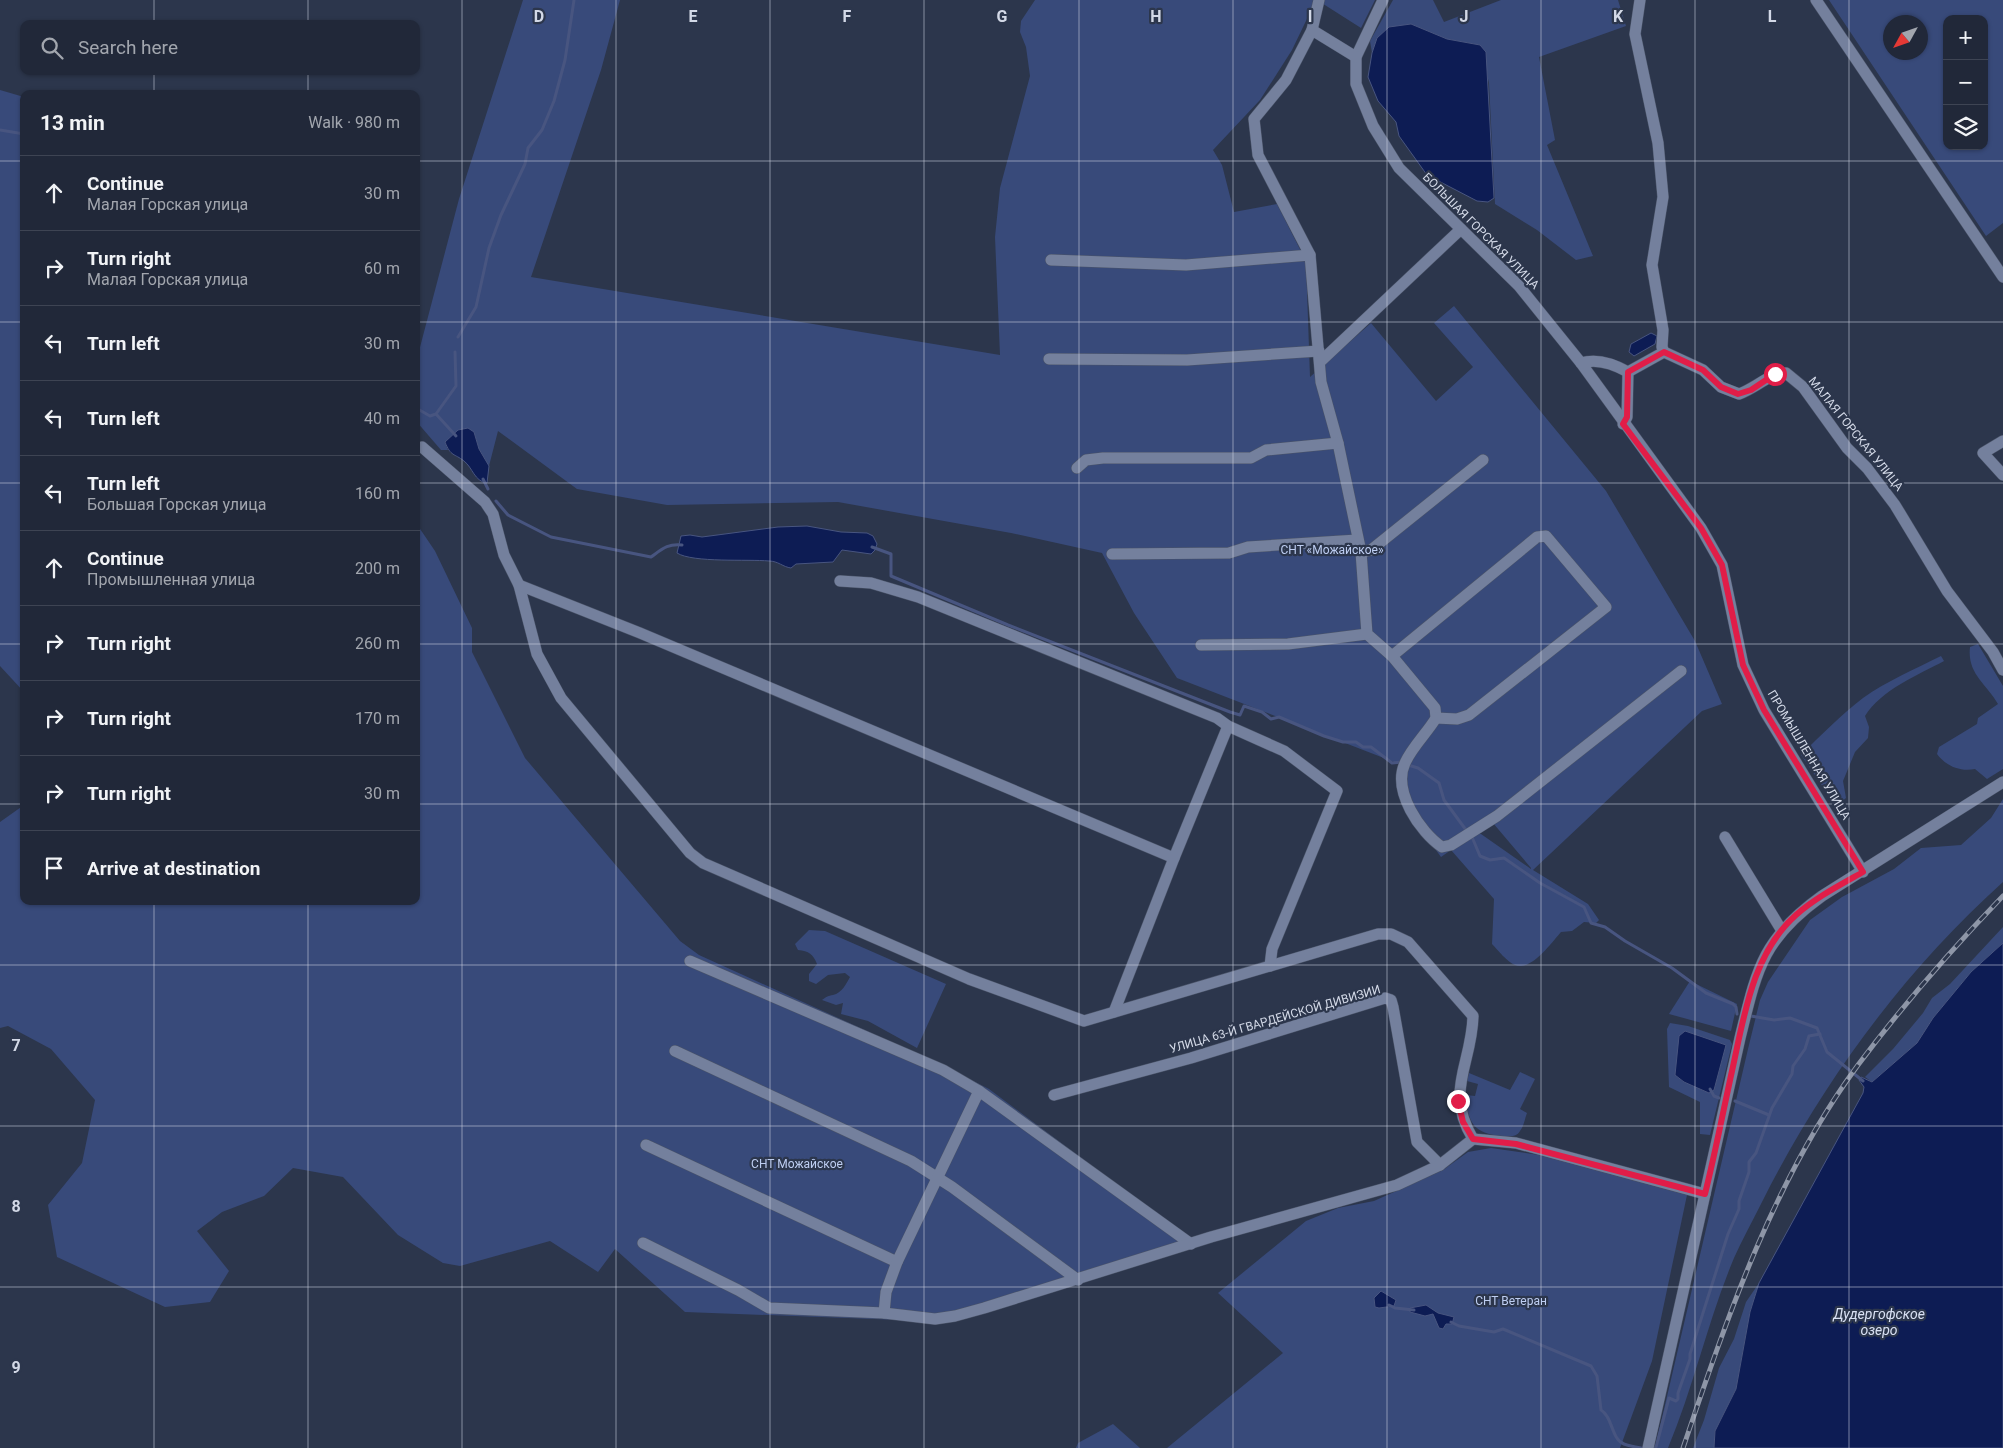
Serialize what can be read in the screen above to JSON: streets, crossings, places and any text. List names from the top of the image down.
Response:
{
  "streets": {
    "street": [
      "БОЛЬШАЯ ГОРСКАЯ УЛИЦА",
      "МАЛАЯ ГОРСКАЯ УЛИЦА",
      "ПРОМЫШЛЕННАЯ УЛИЦА",
      "УЛИЦА 63-Й ГВАРДЕЙСКОЙ ДИВИЗИИ"
    ]
  },
  "crossings": [
    ["БОЛЬШАЯ ГОРСКАЯ УЛИЦА", "ПРОМЫШЛЕННАЯ УЛИЦА"]
  ],
  "water": ["Дудергофское озеро"],
  "parks": ["СНТ «Можайское»", "СНТ Можайское", "СНТ Ветеран"],
  "north": "bottom left",
  "page": {
    "map_buttons": ["+", "−"],
    "search": "Search here",
    "heading": ["13 min", "Walk · 980 m"],
    "list": [
      ["Continue", "Малая Горская улица", "30 m"],
      ["Turn right", "Малая Горская улица", "60 m"],
      ["Turn left", "30 m"],
      ["Turn left", "40 m"],
      ["Turn left", "Большая Горская улица", "160 m"],
      ["Continue", "Промышленная улица", "200 m"],
      ["Turn right", "260 m"],
      ["Turn right", "170 m"],
      ["Turn right", "30 m"],
      "Arrive at destination"
    ]
  },
  "grid": {
    "columns": [
      "D",
      "E",
      "F",
      "G",
      "H",
      "I",
      "J",
      "K",
      "L"
    ],
    "rows": ["7", "8", "9"]
  }
}
